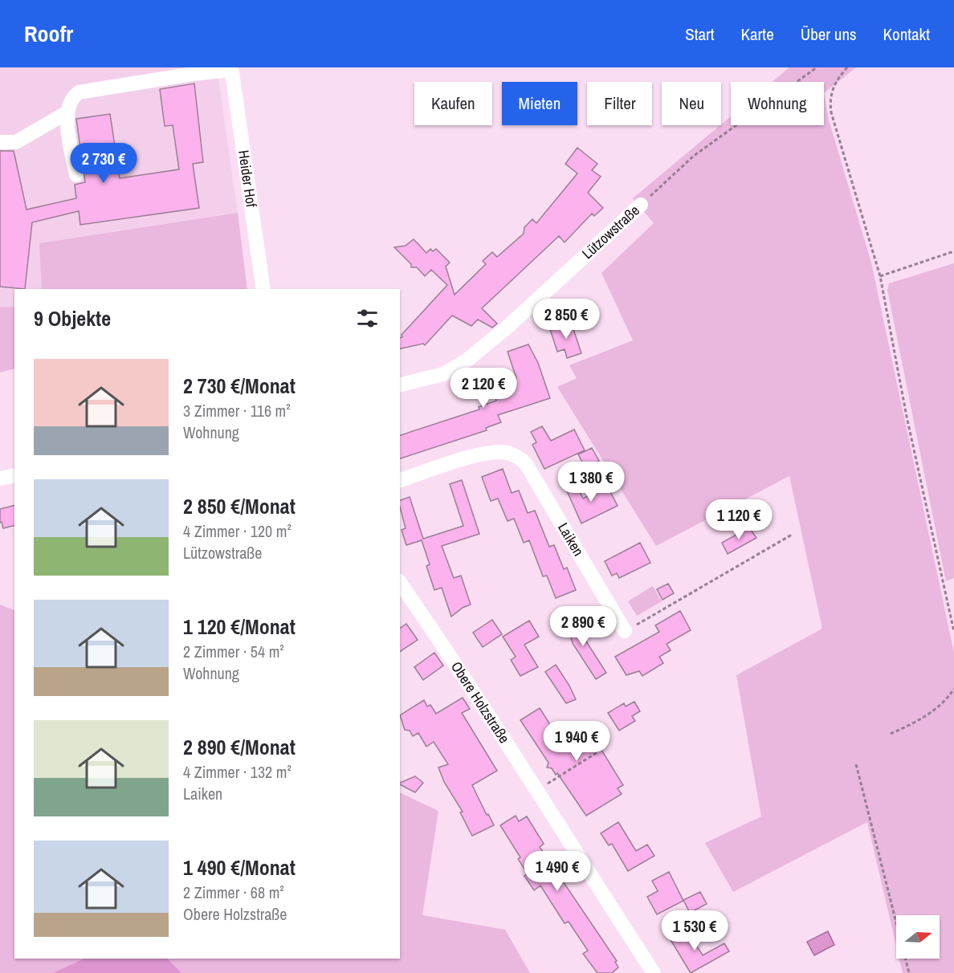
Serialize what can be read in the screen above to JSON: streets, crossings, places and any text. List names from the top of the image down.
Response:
{
  "streets": {
    "street": [
      "Heider Hof",
      "Lützowstraße",
      "Laiken",
      "Obere Holzstraße"
    ]
  },
  "north": "right",
  "page": {
    "header": "Roofr",
    "nav": [
      "Start",
      "Karte",
      "Über uns",
      "Kontakt"
    ],
    "chip": [
      "Kaufen",
      "Mieten",
      "Filter",
      "Neu",
      "Wohnung"
    ],
    "price": [
      "2 730 €",
      "2 850 €",
      "2 120 €",
      "1 380 €",
      "1 120 €",
      "2 890 €",
      "1 940 €",
      "1 490 €",
      "1 530 €"
    ],
    "heading": "9 Objekte",
    "list": [
      {
        "name": "2 730 €/Monat",
        "note": "3 Zimmer · 116 m² · Wohnung"
      },
      {
        "name": "2 850 €/Monat",
        "note": "4 Zimmer · 120 m² · Lützowstraße"
      },
      {
        "name": "1 120 €/Monat",
        "note": "2 Zimmer · 54 m² · Wohnung"
      },
      {
        "name": "2 890 €/Monat",
        "note": "4 Zimmer · 132 m² · Laiken"
      },
      {
        "name": "1 490 €/Monat",
        "note": "2 Zimmer · 68 m² · Obere Holzstraße"
      }
    ]
  }
}
